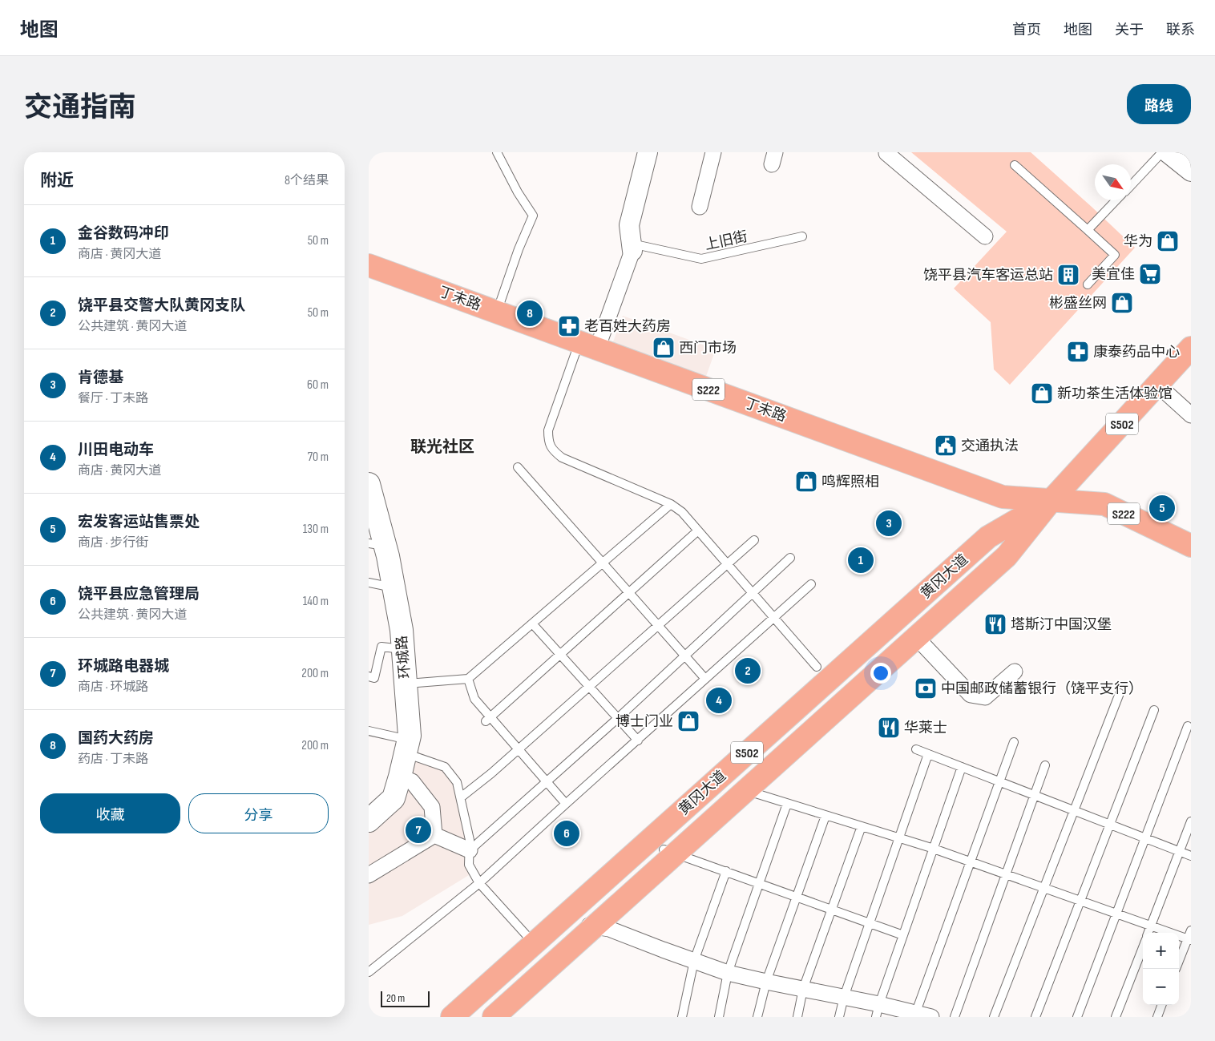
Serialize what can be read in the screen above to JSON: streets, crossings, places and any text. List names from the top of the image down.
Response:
{
  "streets": {
    "main road": [
      "丁未路",
      "S222",
      "S502",
      "黄冈大道",
      "环城路"
    ],
    "lane": ["上旧街"]
  },
  "crossings": [
    ["丁未路", "S222"],
    ["丁未路", "黄冈大道"],
    ["S222", "黄冈大道"]
  ],
  "districts": ["联光社区"],
  "places": {
    "shop": [
      "华为",
      "彬盛丝网",
      "西门市场",
      "新功茶生活体验馆",
      "鸣辉照相",
      "博士门业"
    ],
    "supermarket": ["美宜佳"],
    "building": ["饶平县汽车客运总站"],
    "pharmacy": ["老百姓大药房", "康泰药品中心"],
    "public building": ["交通执法"],
    "restaurant": ["塔斯汀中国汉堡", "华莱士"],
    "bank": ["中国邮政储蓄银行（饶平支行）"]
  },
  "scale_bar": "20 m",
  "north": "bottom right",
  "page": {
    "header": "地图",
    "nav": [
      "首页",
      "地图",
      "关于",
      "联系"
    ],
    "title": "交通指南",
    "buttons": [
      "路线",
      ["收藏", "分享"]
    ],
    "heading": ["附近", "8个结果"],
    "list": [
      {
        "mark": "1",
        "name": "金谷数码冲印",
        "note": "商店 · 黄冈大道",
        "value": "50 m"
      },
      {
        "mark": "2",
        "name": "饶平县交警大队黄冈支队",
        "note": "公共建筑 · 黄冈大道",
        "value": "50 m"
      },
      {
        "mark": "3",
        "name": "肯德基",
        "note": "餐厅 · 丁未路",
        "value": "60 m"
      },
      {
        "mark": "4",
        "name": "川田电动车",
        "note": "商店 · 黄冈大道",
        "value": "70 m"
      },
      {
        "mark": "5",
        "name": "宏发客运站售票处",
        "note": "商店 · 步行街",
        "value": "130 m"
      },
      {
        "mark": "6",
        "name": "饶平县应急管理局",
        "note": "公共建筑 · 黄冈大道",
        "value": "140 m"
      },
      {
        "mark": "7",
        "name": "环城路电器城",
        "note": "商店 · 环城路",
        "value": "200 m"
      },
      {
        "mark": "8",
        "name": "国药大药房",
        "note": "药店 · 丁未路",
        "value": "200 m"
      }
    ],
    "pins": [
      "8",
      "5",
      "3",
      "1",
      "2",
      "4",
      "7",
      "6"
    ],
    "map_buttons": ["+", "−"],
    "scale": "20 m"
  }
}
